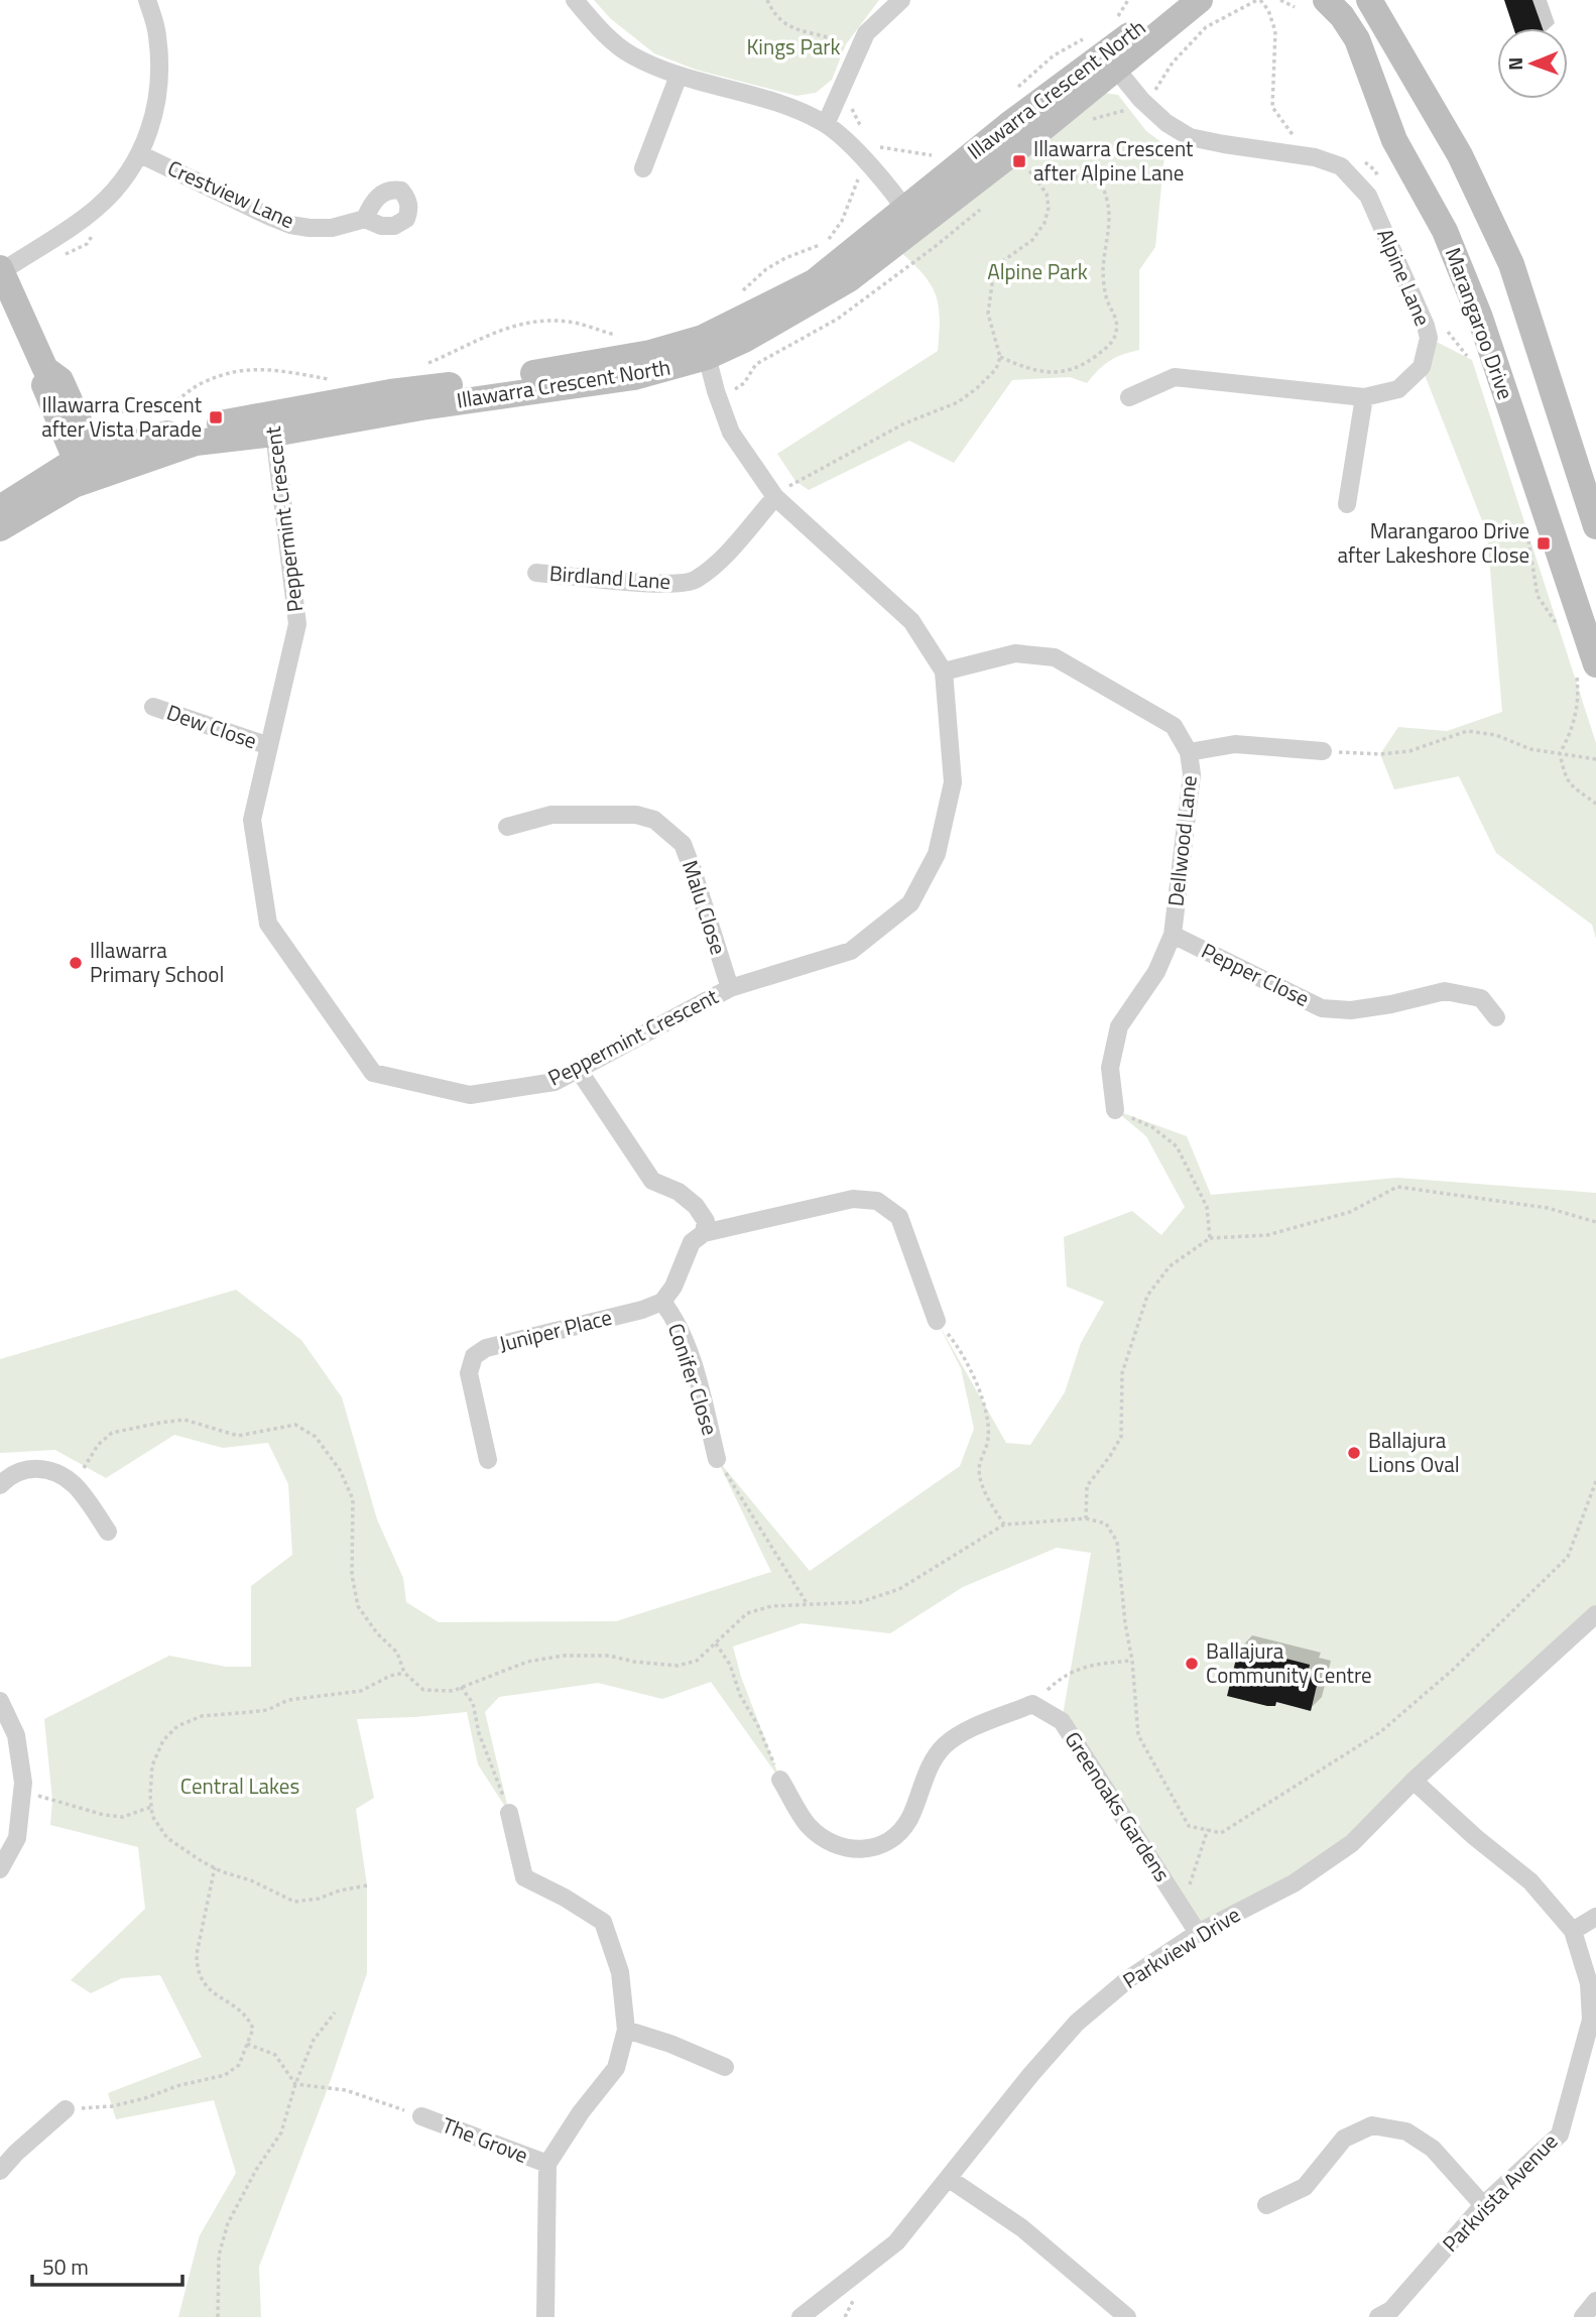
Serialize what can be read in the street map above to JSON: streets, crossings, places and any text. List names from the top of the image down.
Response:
{
  "streets": {
    "main road": ["Illawarra Crescent North", "Marangaroo Drive"],
    "street": [
      "Crestview Lane",
      "Alpine Lane",
      "Peppermint Crescent",
      "Birdland Lane",
      "Dew Close",
      "Dellwood Lane",
      "Malu Close",
      "Pepper Close",
      "Juniper Place",
      "Conifer Close",
      "Greenoaks Gardens",
      "Parkview Drive",
      "The Grove",
      "Parkvista Avenue"
    ]
  },
  "crossings": [
    ["Illawarra Crescent North", "Alpine Lane"],
    ["Illawarra Crescent North", "Peppermint Crescent"],
    ["Peppermint Crescent", "Birdland Lane"],
    ["Peppermint Crescent", "Dew Close"],
    ["Peppermint Crescent", "Dellwood Lane"],
    ["Peppermint Crescent", "Malu Close"],
    ["Dellwood Lane", "Pepper Close"],
    ["Juniper Place", "Conifer Close"],
    ["Greenoaks Gardens", "Parkview Drive"],
    ["Parkview Drive", "Parkvista Avenue"]
  ],
  "parks": ["Kings Park", "Alpine Park", "Central Lakes"],
  "places": {
    "transit": ["Illawarra Crescent after Alpine Lane", "Illawarra Crescent after Vista Parade", "Marangaroo Drive after Lakeshore Close"],
    "other": ["Illawarra Primary School", "Ballajura Lions Oval", "Ballajura Community Centre"]
  },
  "scale_bar": "50 m",
  "north": "left"
}
